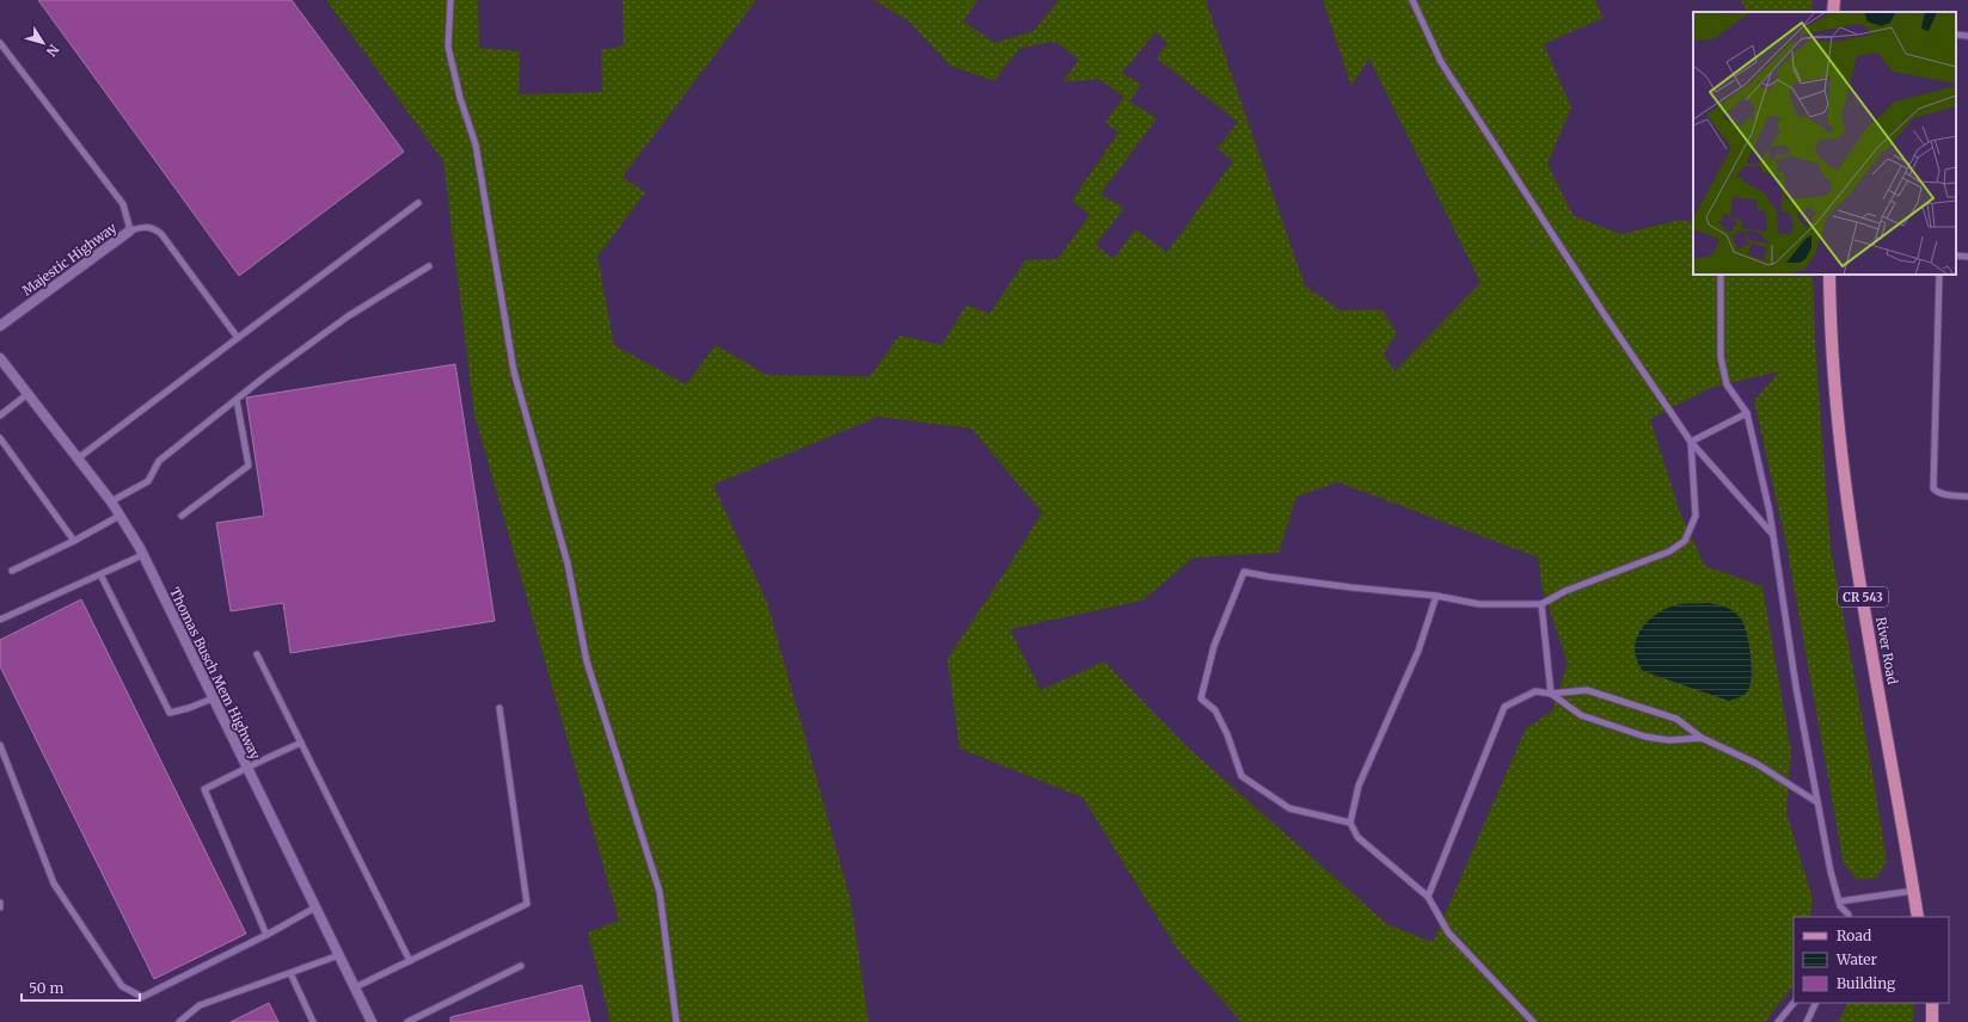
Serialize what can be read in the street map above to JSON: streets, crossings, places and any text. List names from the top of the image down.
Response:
{
  "streets": {
    "main road": ["CR 543", "River Road"],
    "street": ["Majestic Highway", "Thomas Busch Mem Highway"]
  },
  "legend": ["Road", "Water", "Building"],
  "scale_bar": "50 m",
  "north": "bottom right"
}
